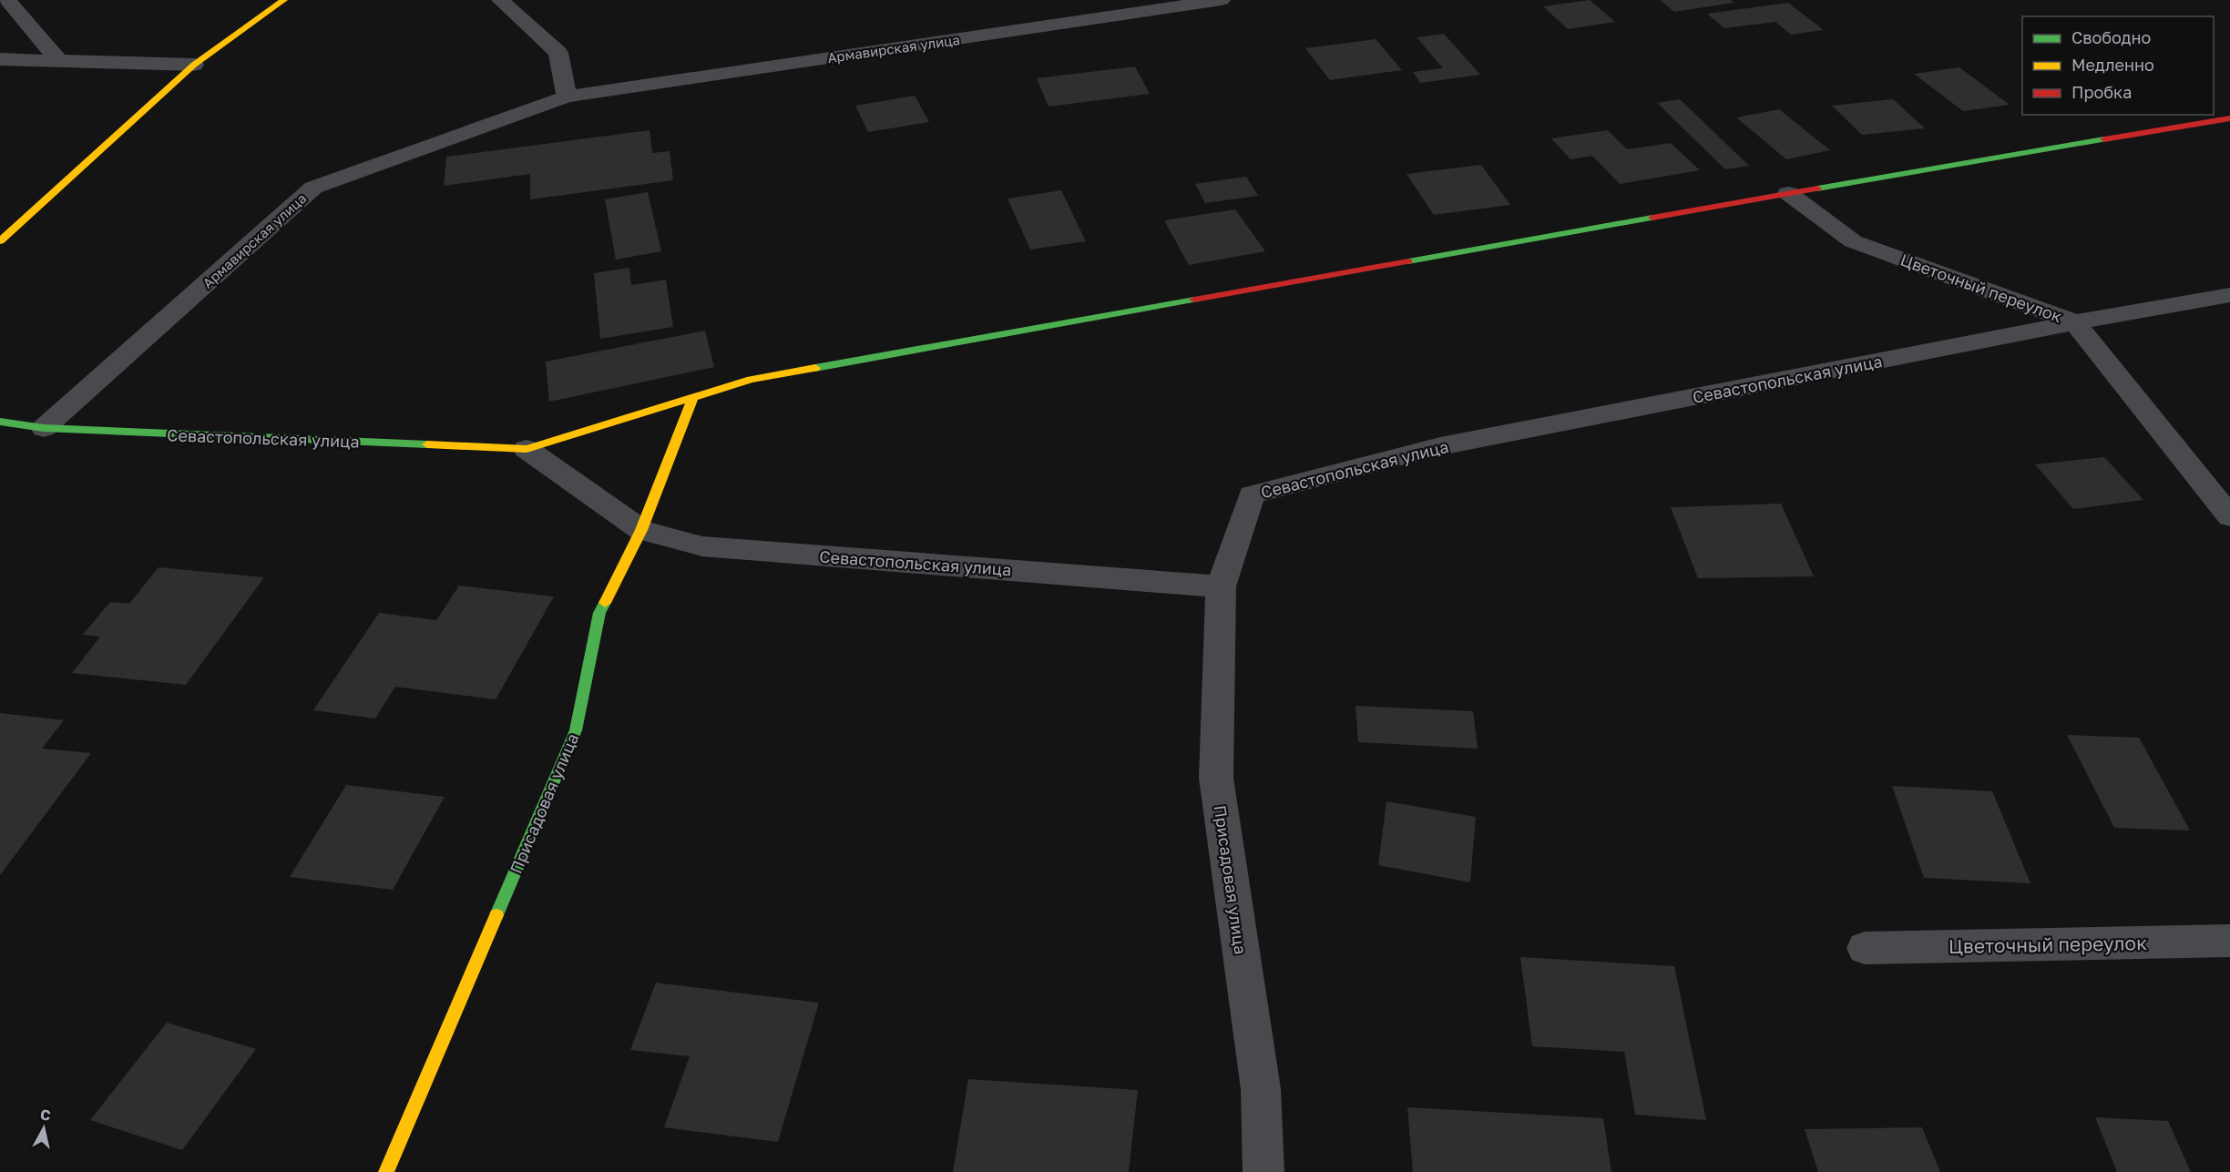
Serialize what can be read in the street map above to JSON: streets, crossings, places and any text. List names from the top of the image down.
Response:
{
  "streets": {
    "street": [
      "Армавирская улица",
      "Цветочный переулок",
      "Севастопольская улица",
      "Присадовая улица"
    ]
  },
  "crossings": [
    ["Армавирская улица", "Севастопольская улица"],
    ["Цветочный переулок", "Севастопольская улица"],
    ["Севастопольская улица", "Присадовая улица"]
  ],
  "legend": ["Свободно", "Медленно", "Пробка"],
  "north": "top"
}
